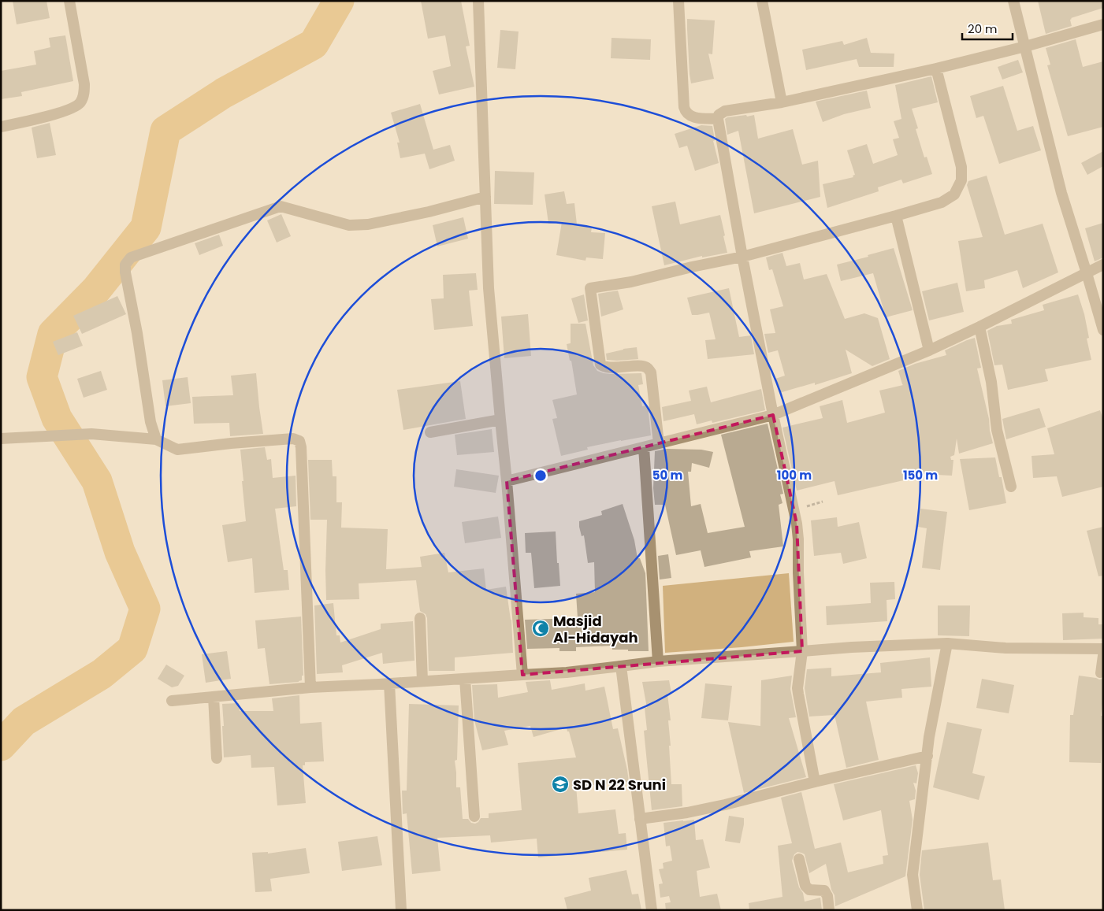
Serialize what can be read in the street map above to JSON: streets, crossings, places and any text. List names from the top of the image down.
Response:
{
  "places": {
    "mosque": ["Masjid Al-Hidayah"],
    "school or university": ["SD N 22 Sruni"]
  },
  "scale_bar": "20 m",
  "rings": ["50 m", "100 m", "150 m"]
}
